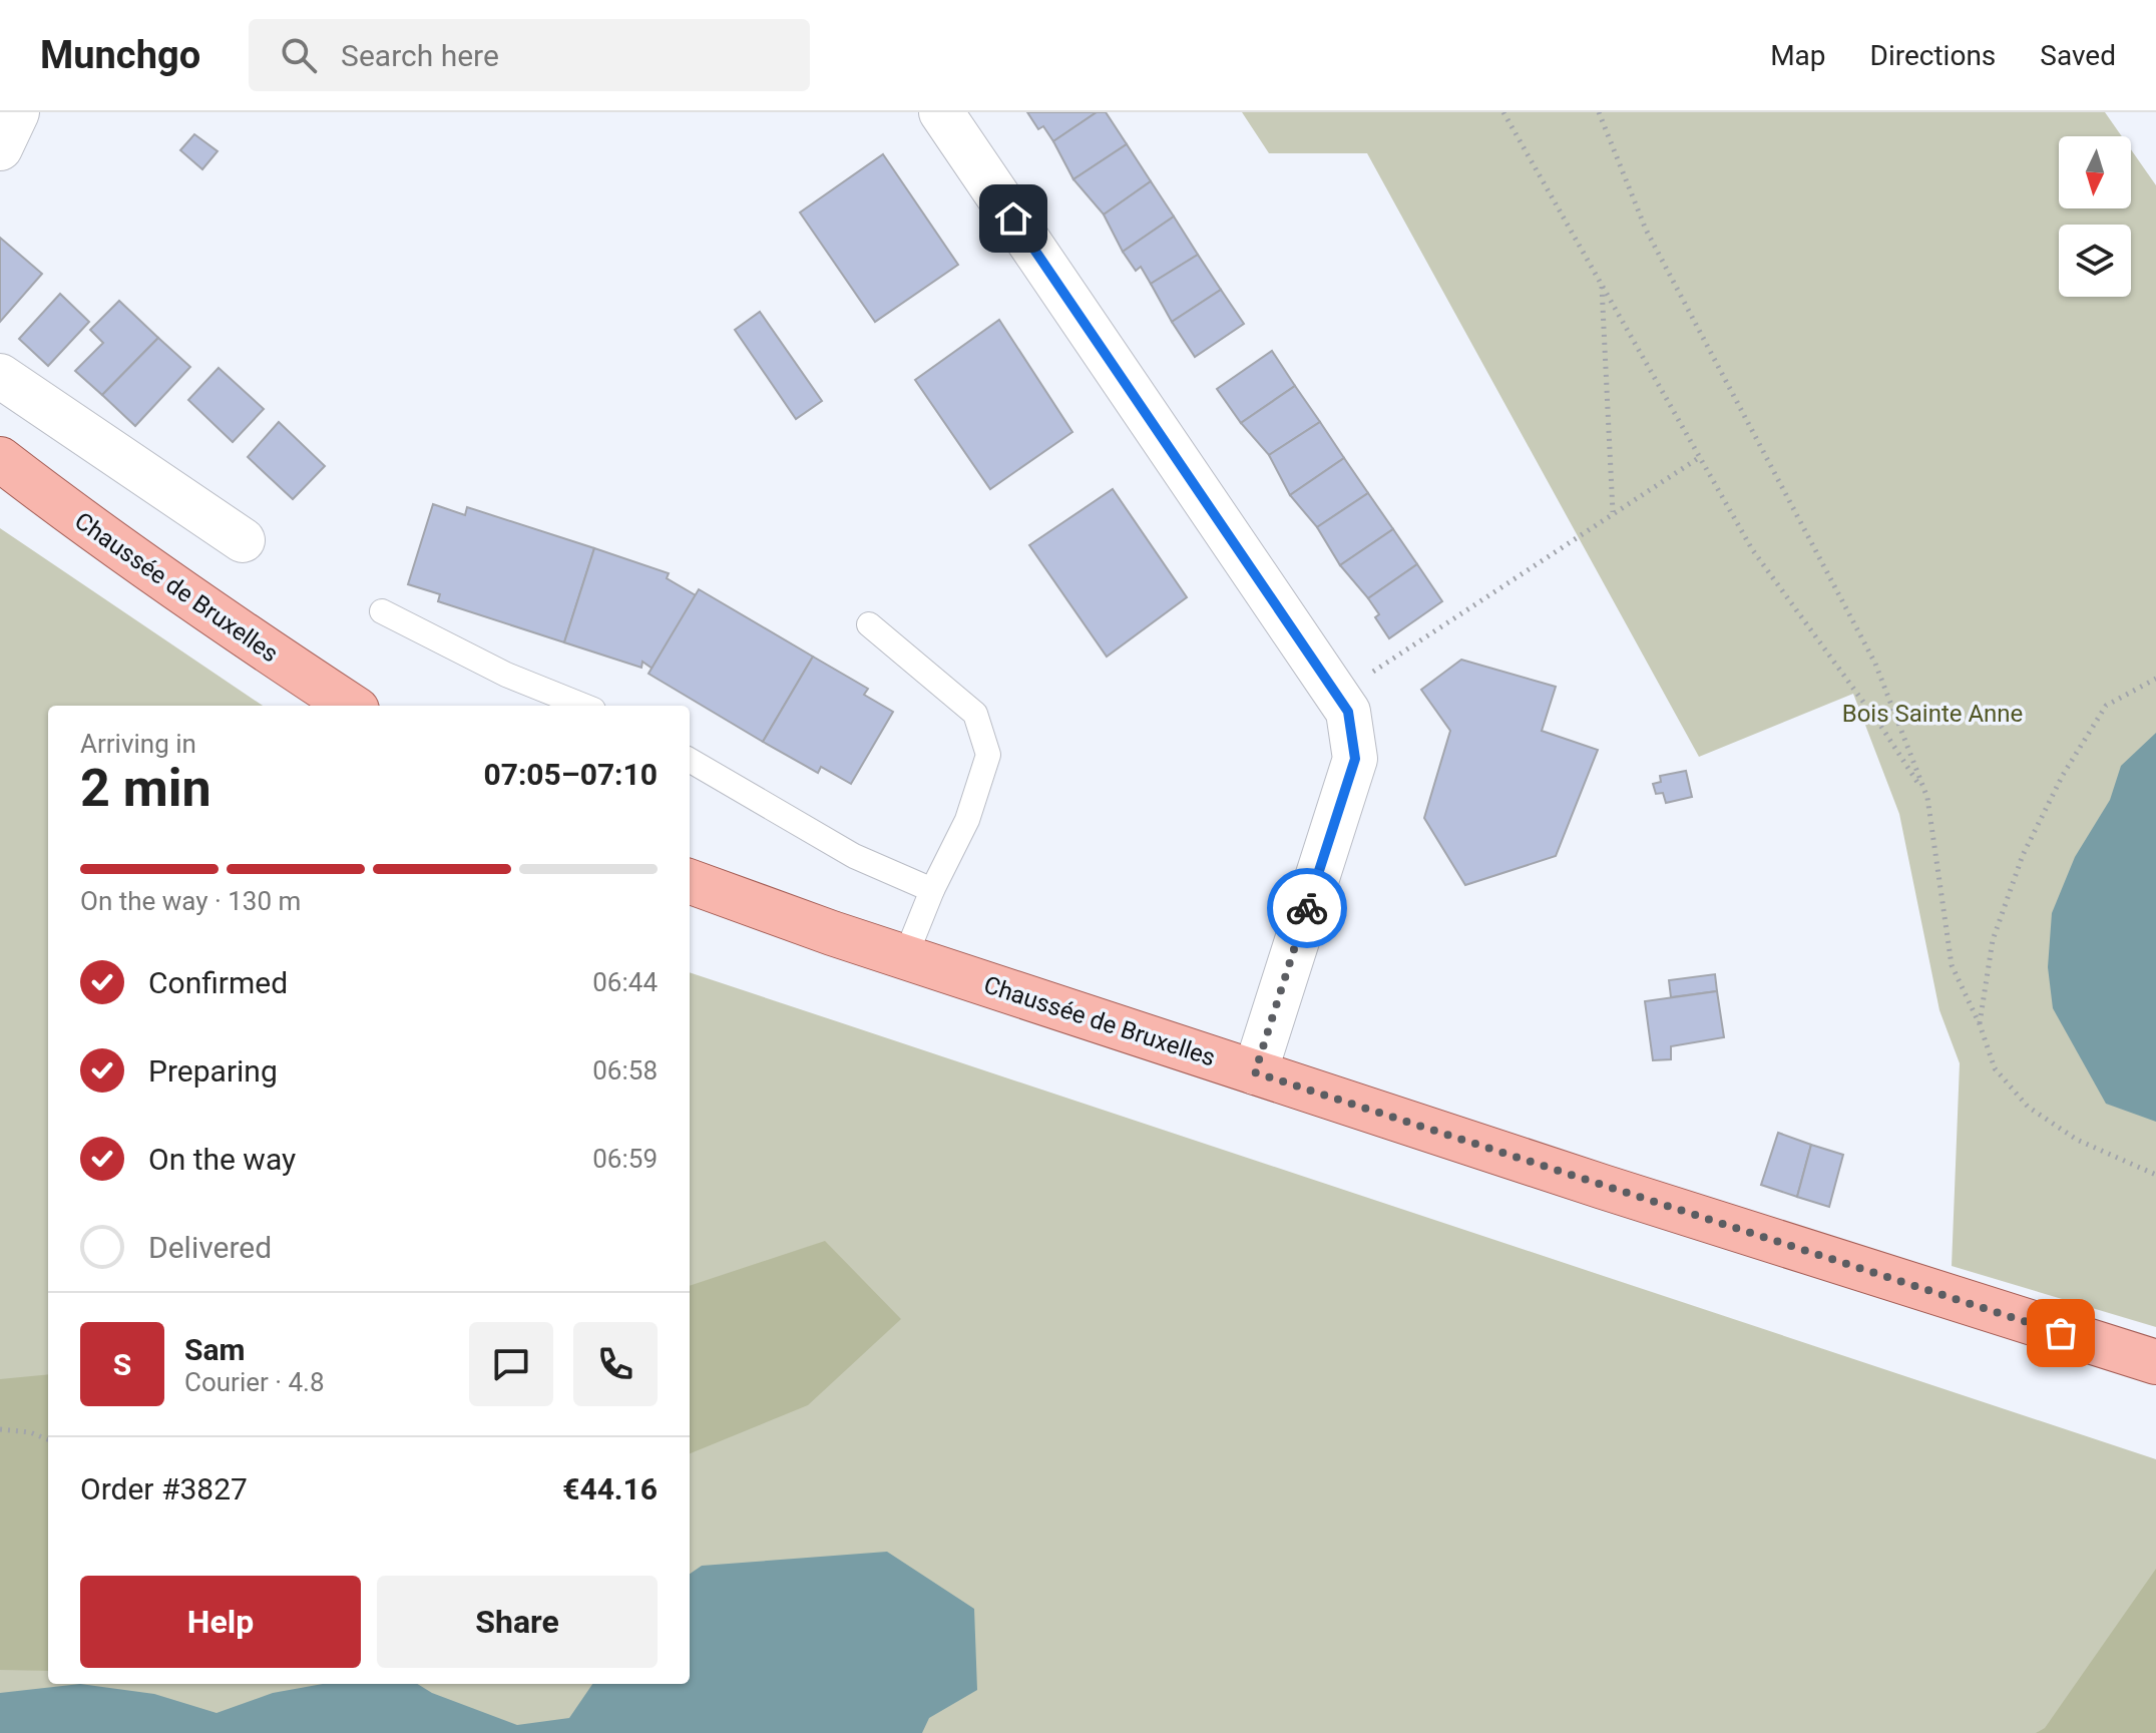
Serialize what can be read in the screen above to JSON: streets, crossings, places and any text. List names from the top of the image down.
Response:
{
  "streets": {
    "main road": ["Chaussée de Bruxelles"]
  },
  "parks": ["Bois Sainte Anne"],
  "north": "bottom",
  "page": {
    "header": "Munchgo",
    "search": "Search here",
    "nav": ["Map", "Directions", "Saved"],
    "heading": ["2 min", "Arriving in", "07:05–07:10"],
    "panel": [
      "Sam",
      "Courier · 4.8",
      "Order #3827",
      "€44.16"
    ],
    "bar": "On the way · 130 m",
    "list": [
      ["Confirmed", "06:44"],
      ["Preparing", "06:58"],
      ["On the way", "06:59"],
      "Delivered"
    ],
    "round": "S",
    "buttons": ["Help", "Share"]
  }
}
